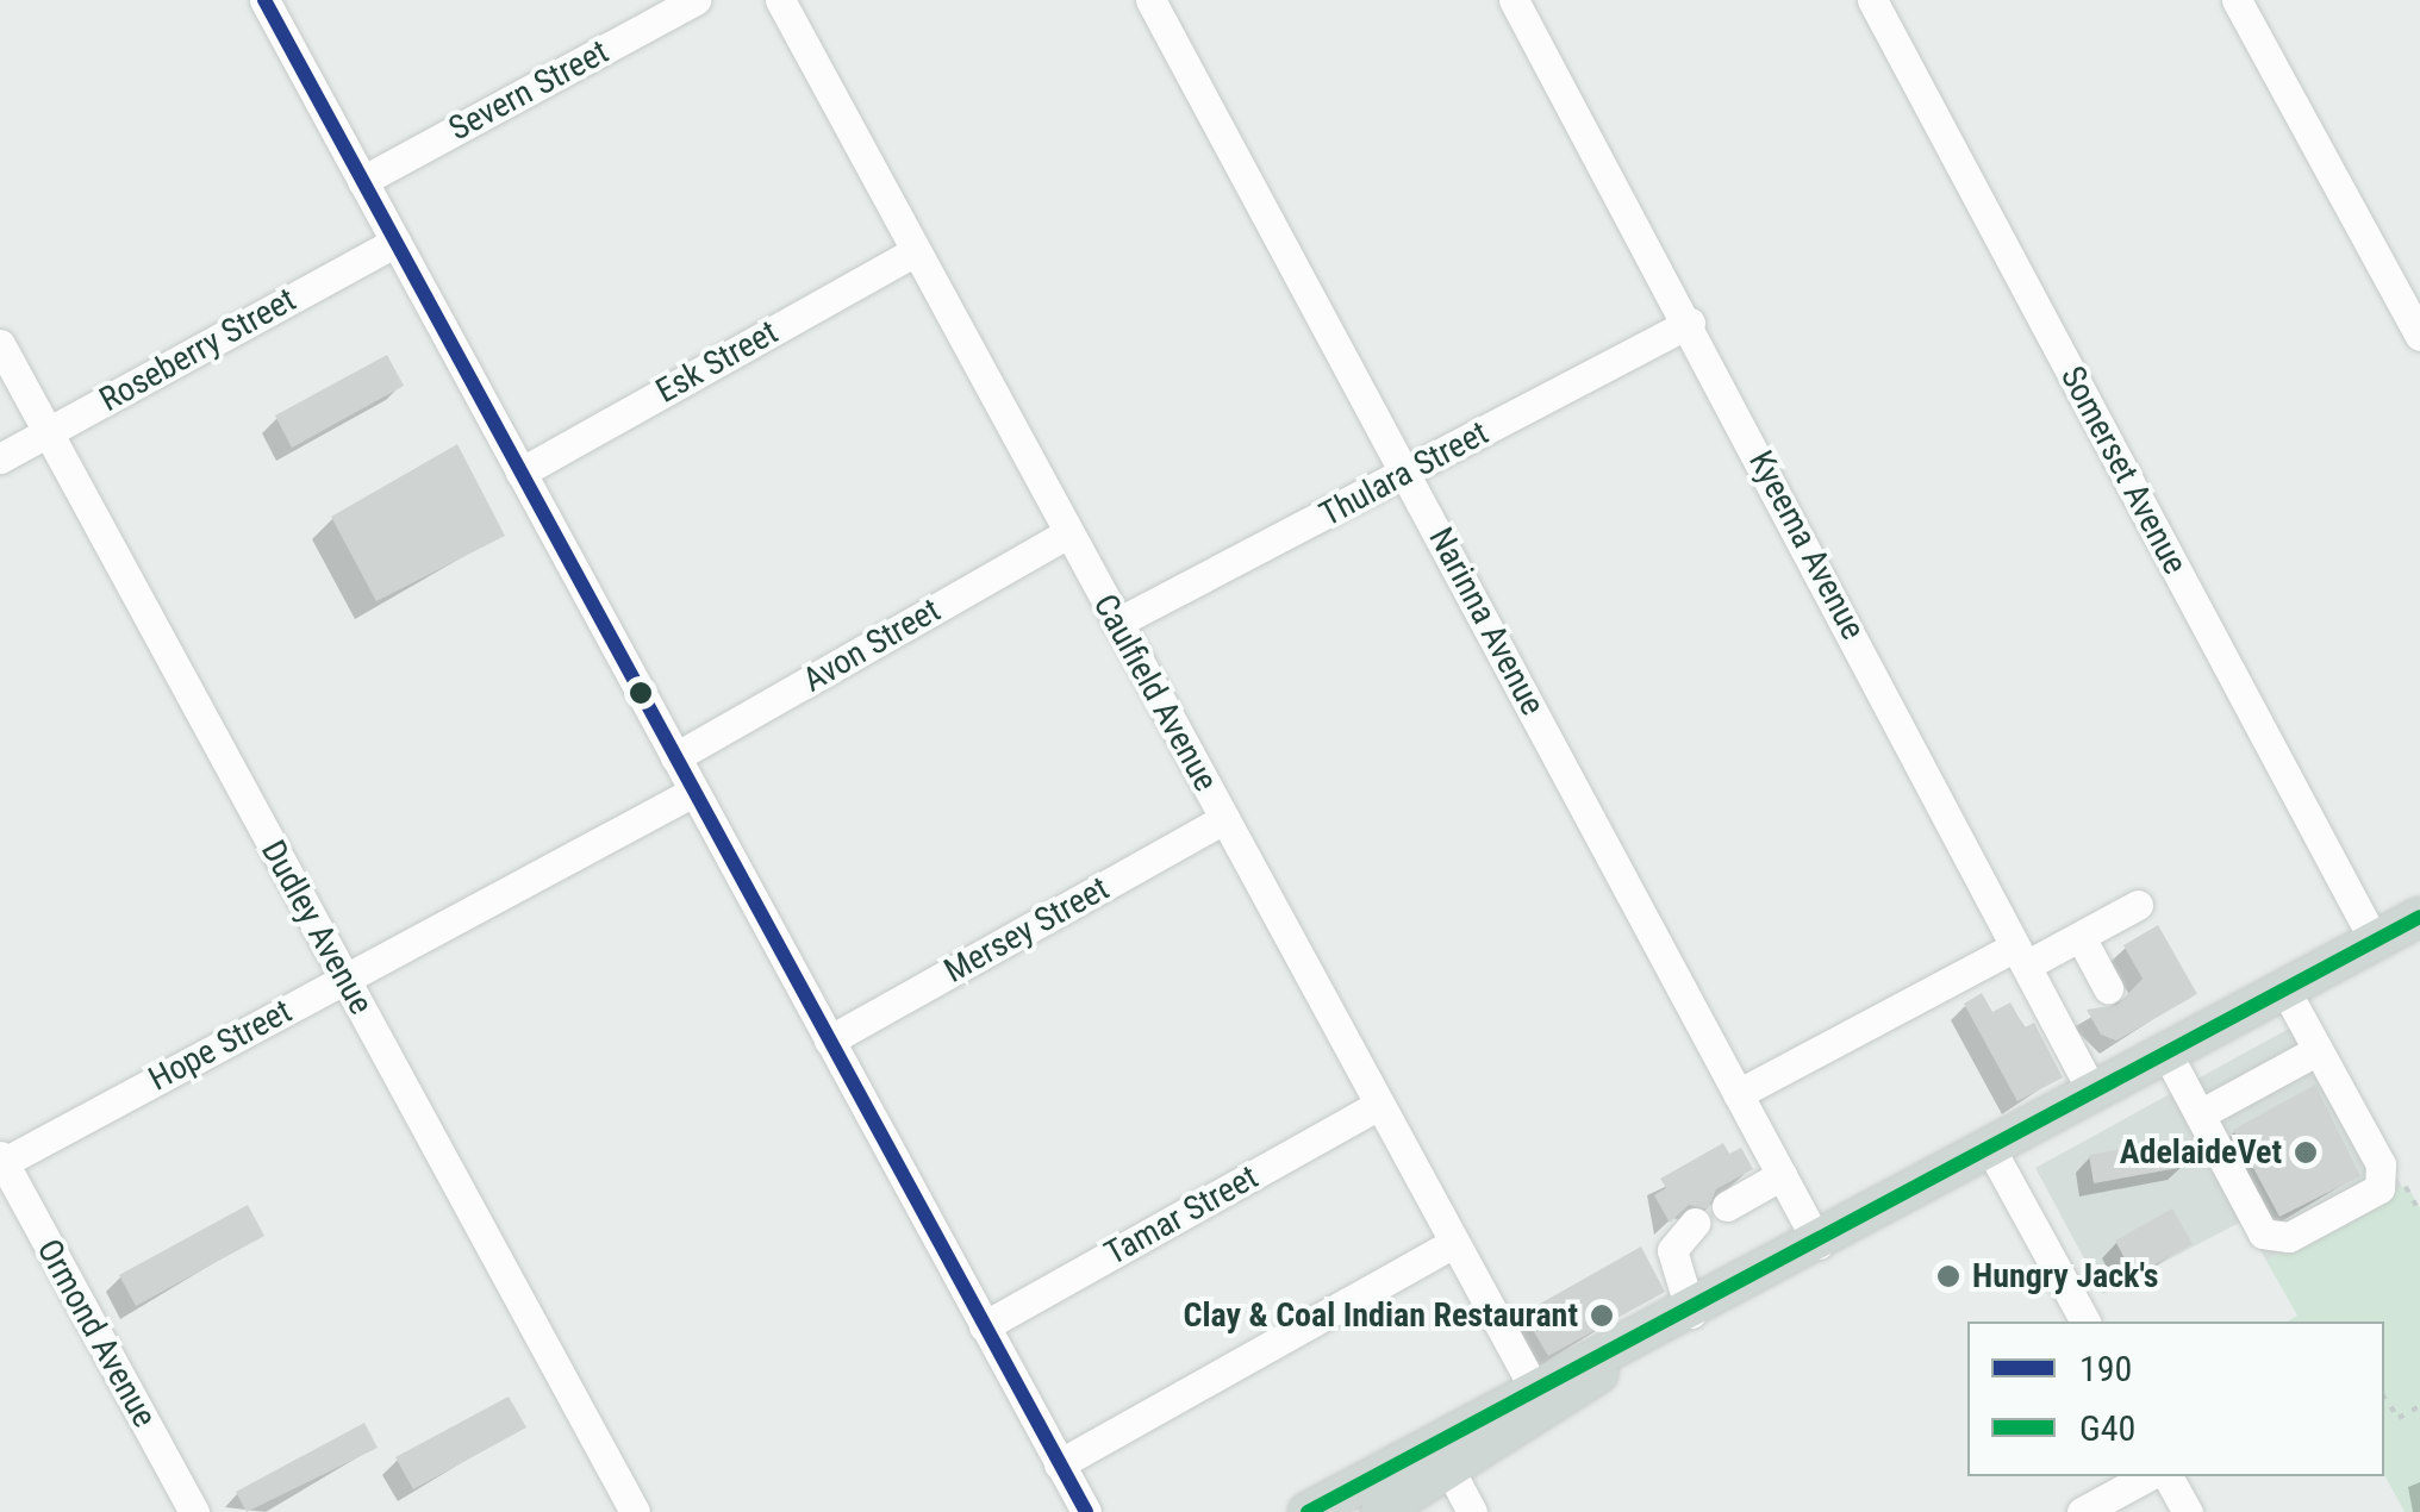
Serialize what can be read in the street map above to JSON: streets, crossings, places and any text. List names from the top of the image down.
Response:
{
  "streets": {
    "street": [
      "Severn Street",
      "Roseberry Street",
      "Esk Street",
      "Somerset Avenue",
      "Thulara Street",
      "Kyeema Avenue",
      "Narinna Avenue",
      "Avon Street",
      "Caulfield Avenue",
      "Dudley Avenue",
      "Mersey Street",
      "Hope Street",
      "Tamar Street",
      "Ormond Avenue"
    ]
  },
  "crossings": [
    ["Roseberry Street", "Dudley Avenue"],
    ["Esk Street", "Caulfield Avenue"],
    ["Thulara Street", "Kyeema Avenue"],
    ["Thulara Street", "Narinna Avenue"],
    ["Thulara Street", "Caulfield Avenue"],
    ["Avon Street", "Caulfield Avenue"],
    ["Caulfield Avenue", "Mersey Street"],
    ["Caulfield Avenue", "Tamar Street"],
    ["Dudley Avenue", "Hope Street"],
    ["Hope Street", "Ormond Avenue"]
  ],
  "places": ["AdelaideVet", "Hungry Jack's", "Clay & Coal Indian Restaurant"],
  "lines": ["transit line 190", "transit line G40"],
  "legend": ["190", "G40"]
}
